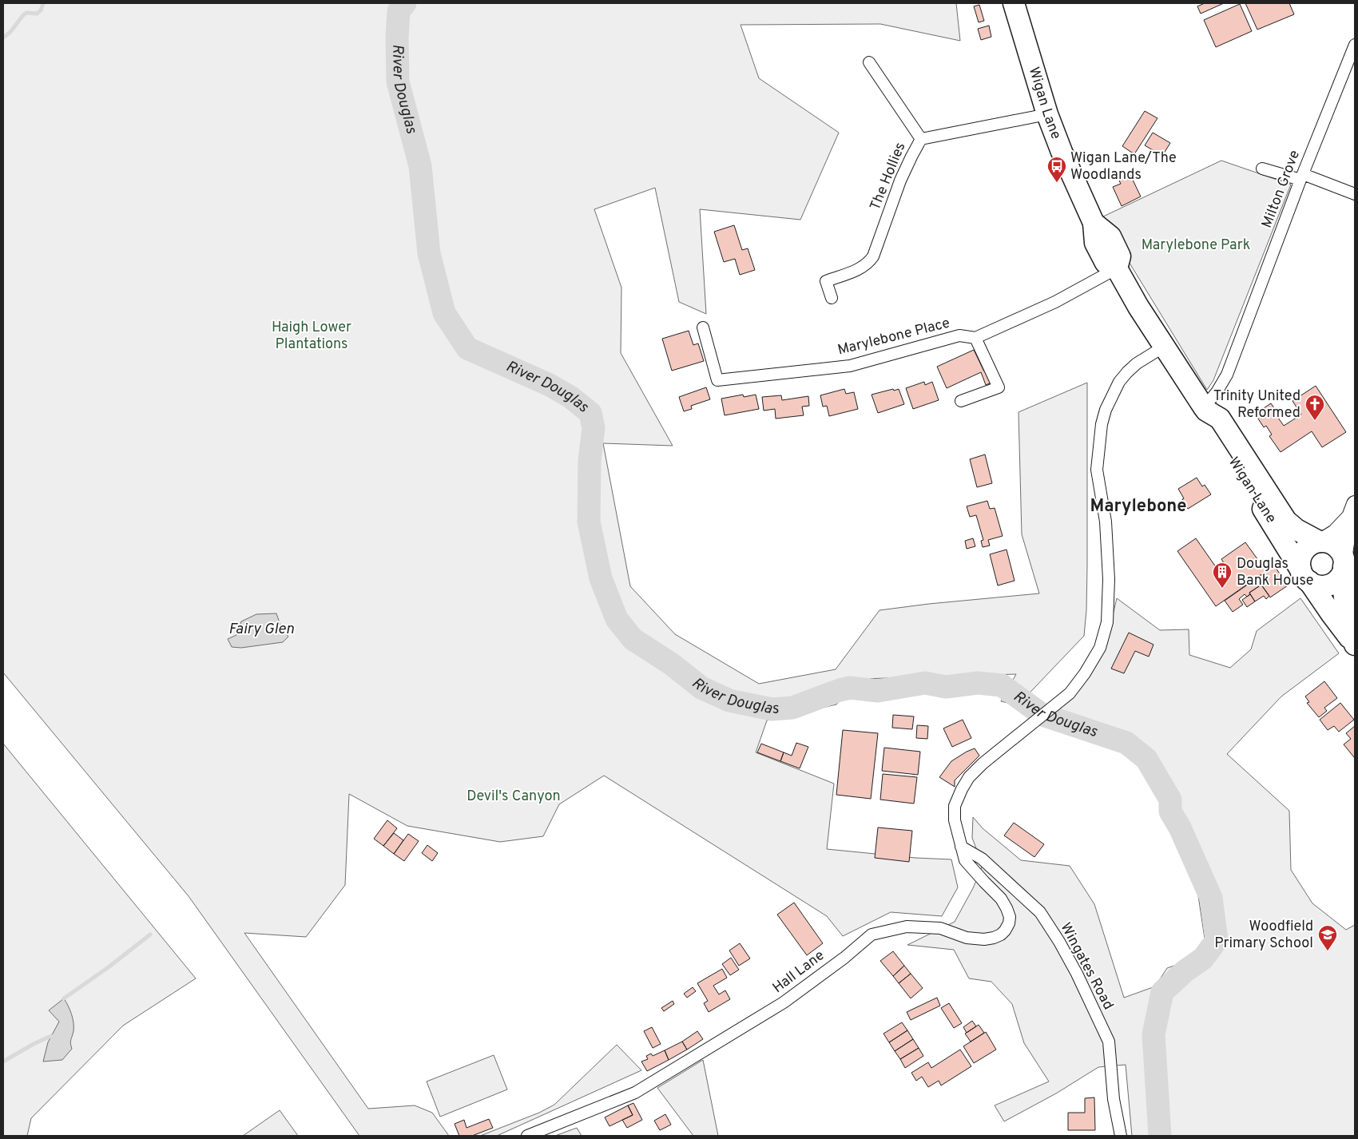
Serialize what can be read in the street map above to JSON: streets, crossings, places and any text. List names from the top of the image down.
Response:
{
  "streets": {
    "highway": ["Wigan Lane"],
    "street": [
      "The Hollies",
      "Milton Grove",
      "Marylebone Place",
      "Wingates Road",
      "Hall Lane"
    ]
  },
  "crossings": [
    ["Wigan Lane", "The Hollies"],
    ["Wigan Lane", "Milton Grove"],
    ["Wigan Lane", "Marylebone Place"],
    ["Wigan Lane", "Hall Lane"],
    ["Wingates Road", "Hall Lane"]
  ],
  "districts": ["Marylebone"],
  "water": ["River Douglas", "Fairy Glen"],
  "parks": ["Marylebone Park", "Haigh Lower Plantations", "Devil's Canyon"],
  "places": {
    "bus stop": ["Wigan Lane/The Woodlands"],
    "church": ["Trinity United Reformed"],
    "building": ["Douglas Bank House"],
    "school or university": ["Woodfield Primary School"]
  }
}
